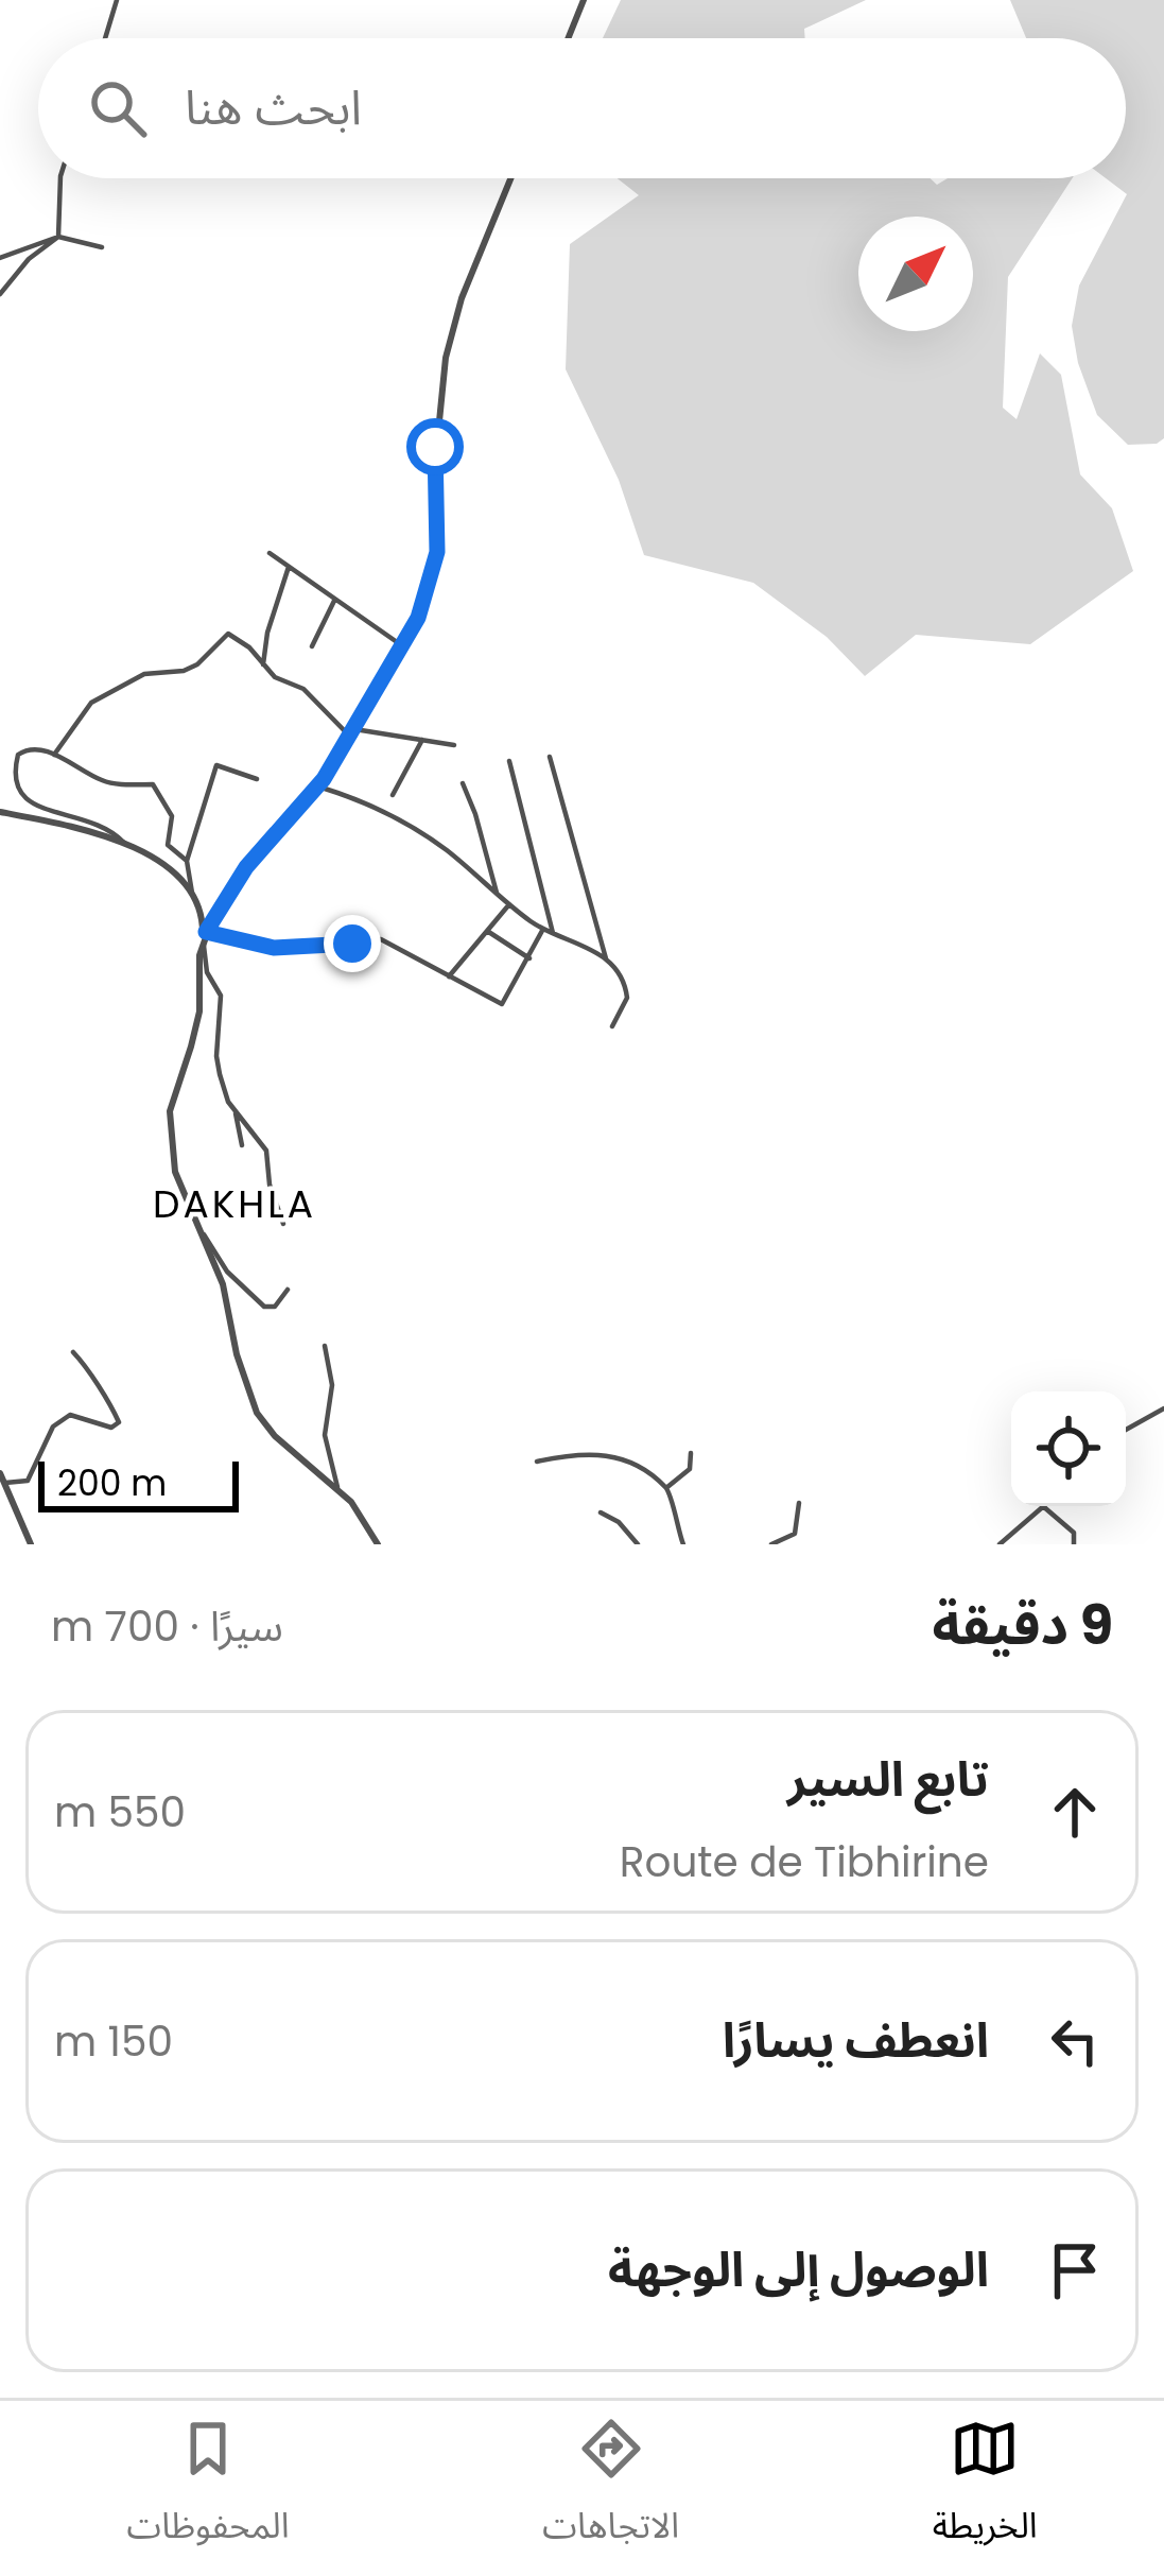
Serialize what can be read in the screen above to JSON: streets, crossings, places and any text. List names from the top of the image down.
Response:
{
  "districts": ["DAKHLA"],
  "scale_bar": "200 m",
  "north": "top right",
  "page": {
    "search": "ابحث هنا",
    "scale": "200 m",
    "heading": ["9 دقيقة", "سيرًا · 700 m"],
    "list": [
      ["تابع السير", "Route de Tibhirine", "550 m"],
      ["انعطف يسارًا", "150 m"],
      "الوصول إلى الوجهة"
    ],
    "nav": ["الخريطة", "الاتجاهات", "المحفوظات"]
  }
}
